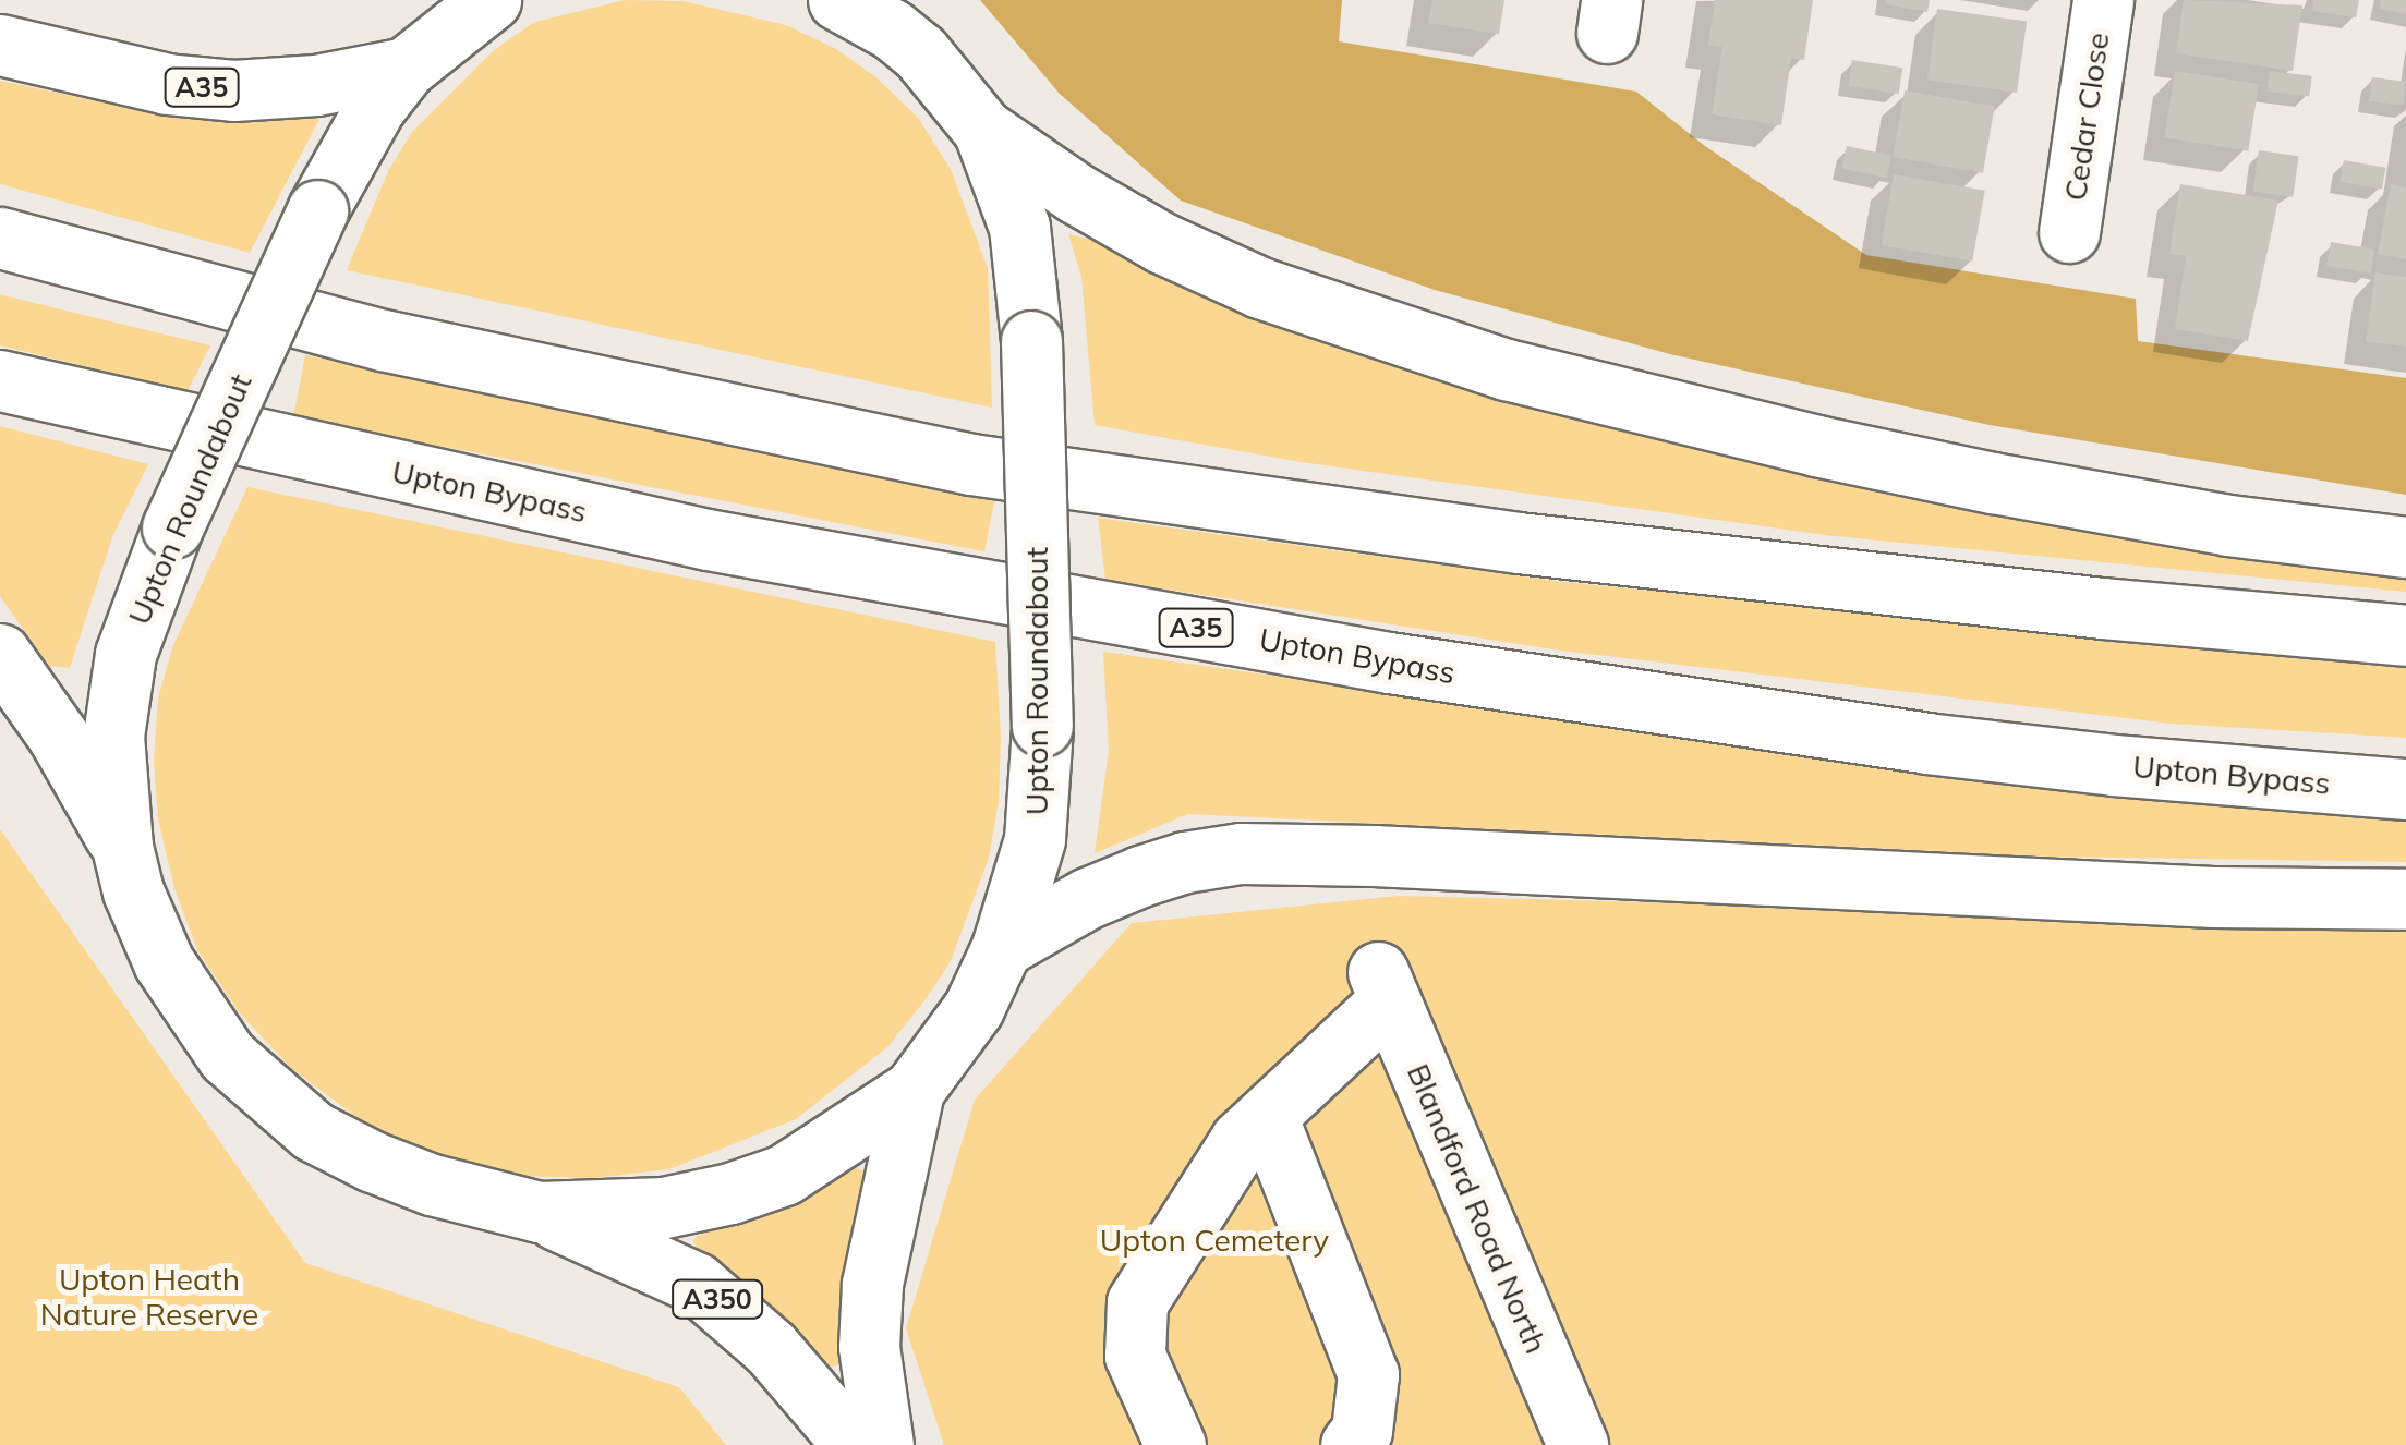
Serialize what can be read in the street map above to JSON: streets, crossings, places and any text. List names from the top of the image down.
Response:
{
  "streets": {
    "main road": [
      "A35",
      "Cedar Close",
      "Upton Bypass",
      "Upton Roundabout",
      "Blandford Road North",
      "A350"
    ]
  },
  "crossings": [
    ["A35", "Upton Roundabout"],
    ["Upton Roundabout", "A350"]
  ],
  "parks": ["Upton Cemetery", "Upton Heath Nature Reserve"]
}
